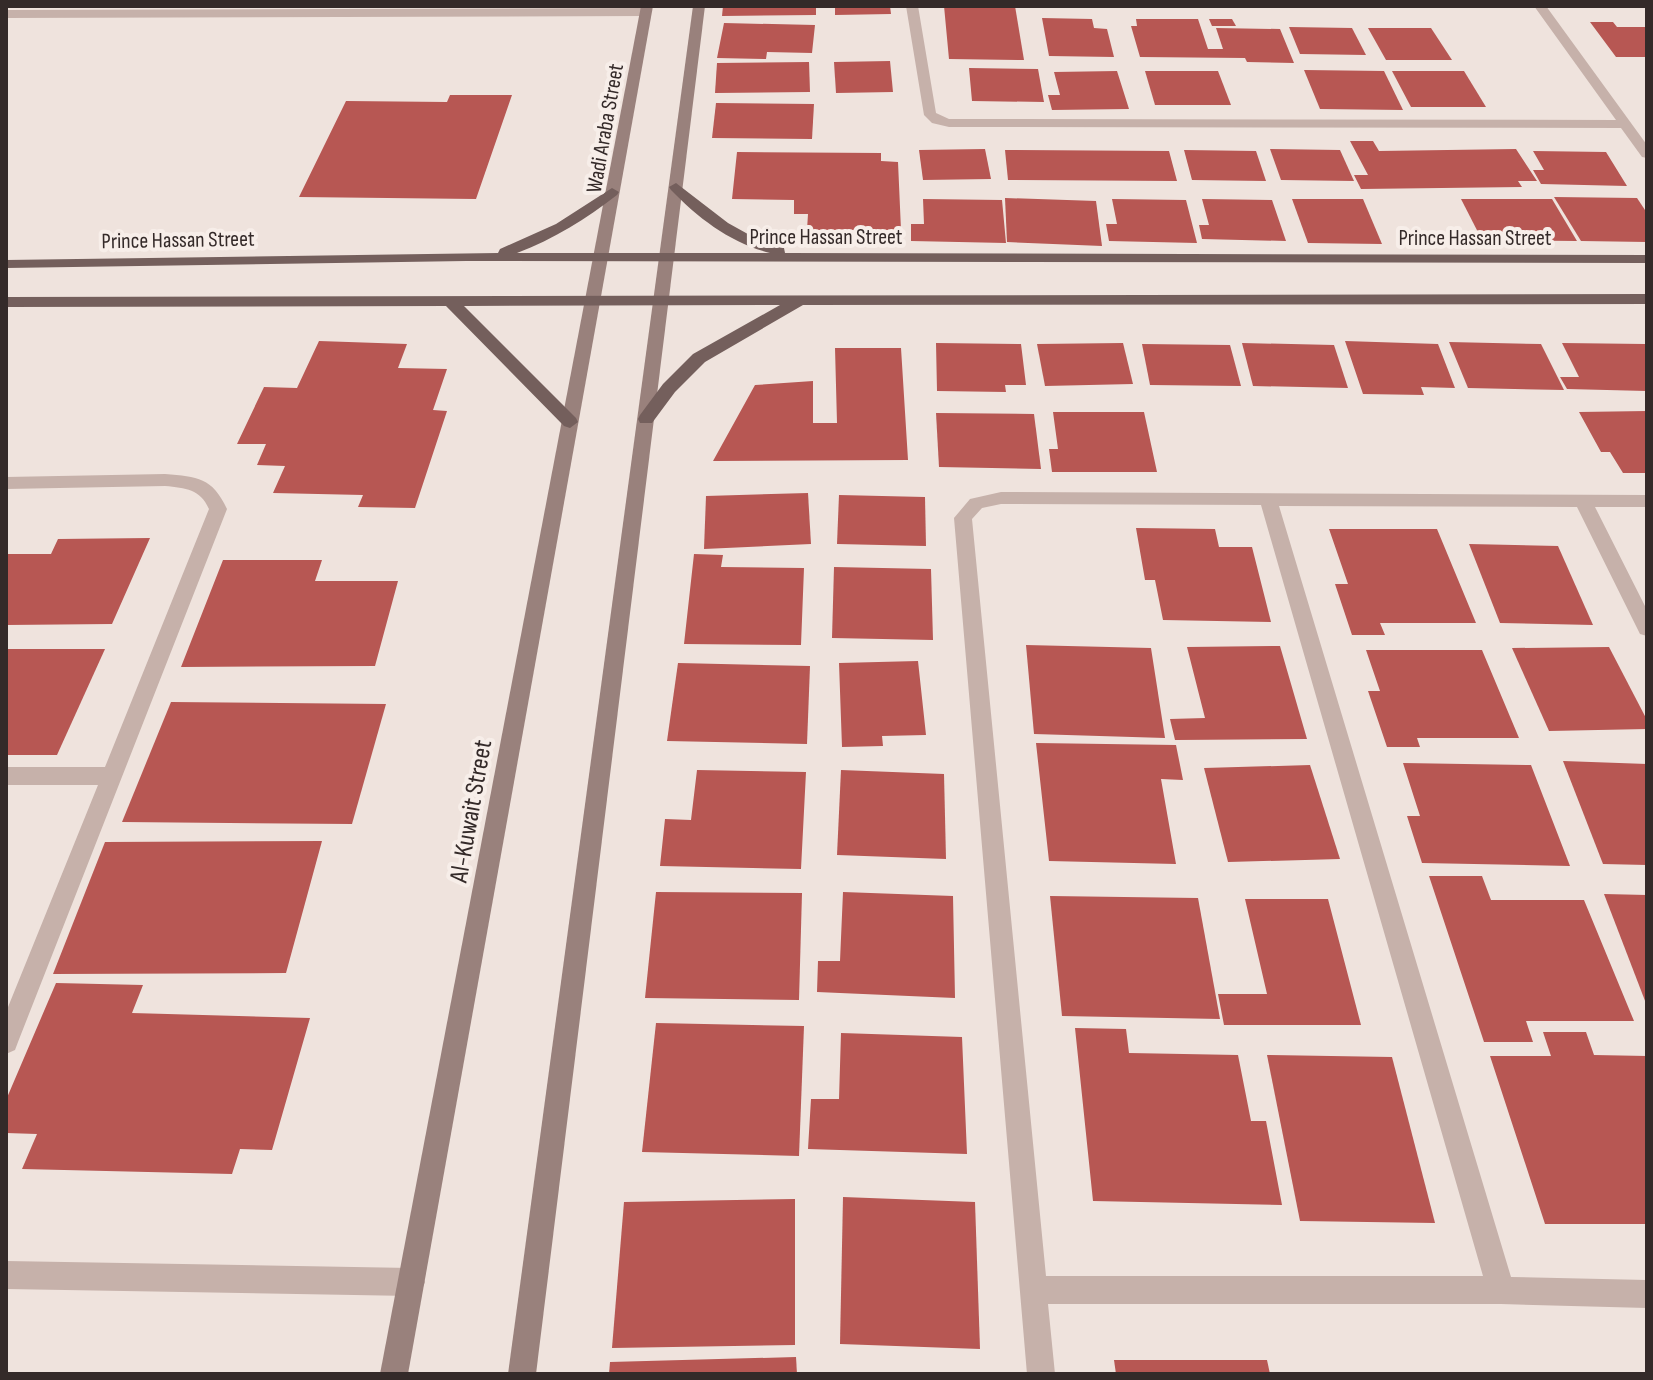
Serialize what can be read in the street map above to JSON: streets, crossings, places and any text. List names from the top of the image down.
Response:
{
  "streets": {
    "main road": ["Wadi Araba Street", "Prince Hassan Street", "Al-Kuwait Street"]
  },
  "crossings": [
    ["Wadi Araba Street", "Prince Hassan Street"],
    ["Wadi Araba Street", "Al-Kuwait Street"],
    ["Prince Hassan Street", "Al-Kuwait Street"]
  ]
}
